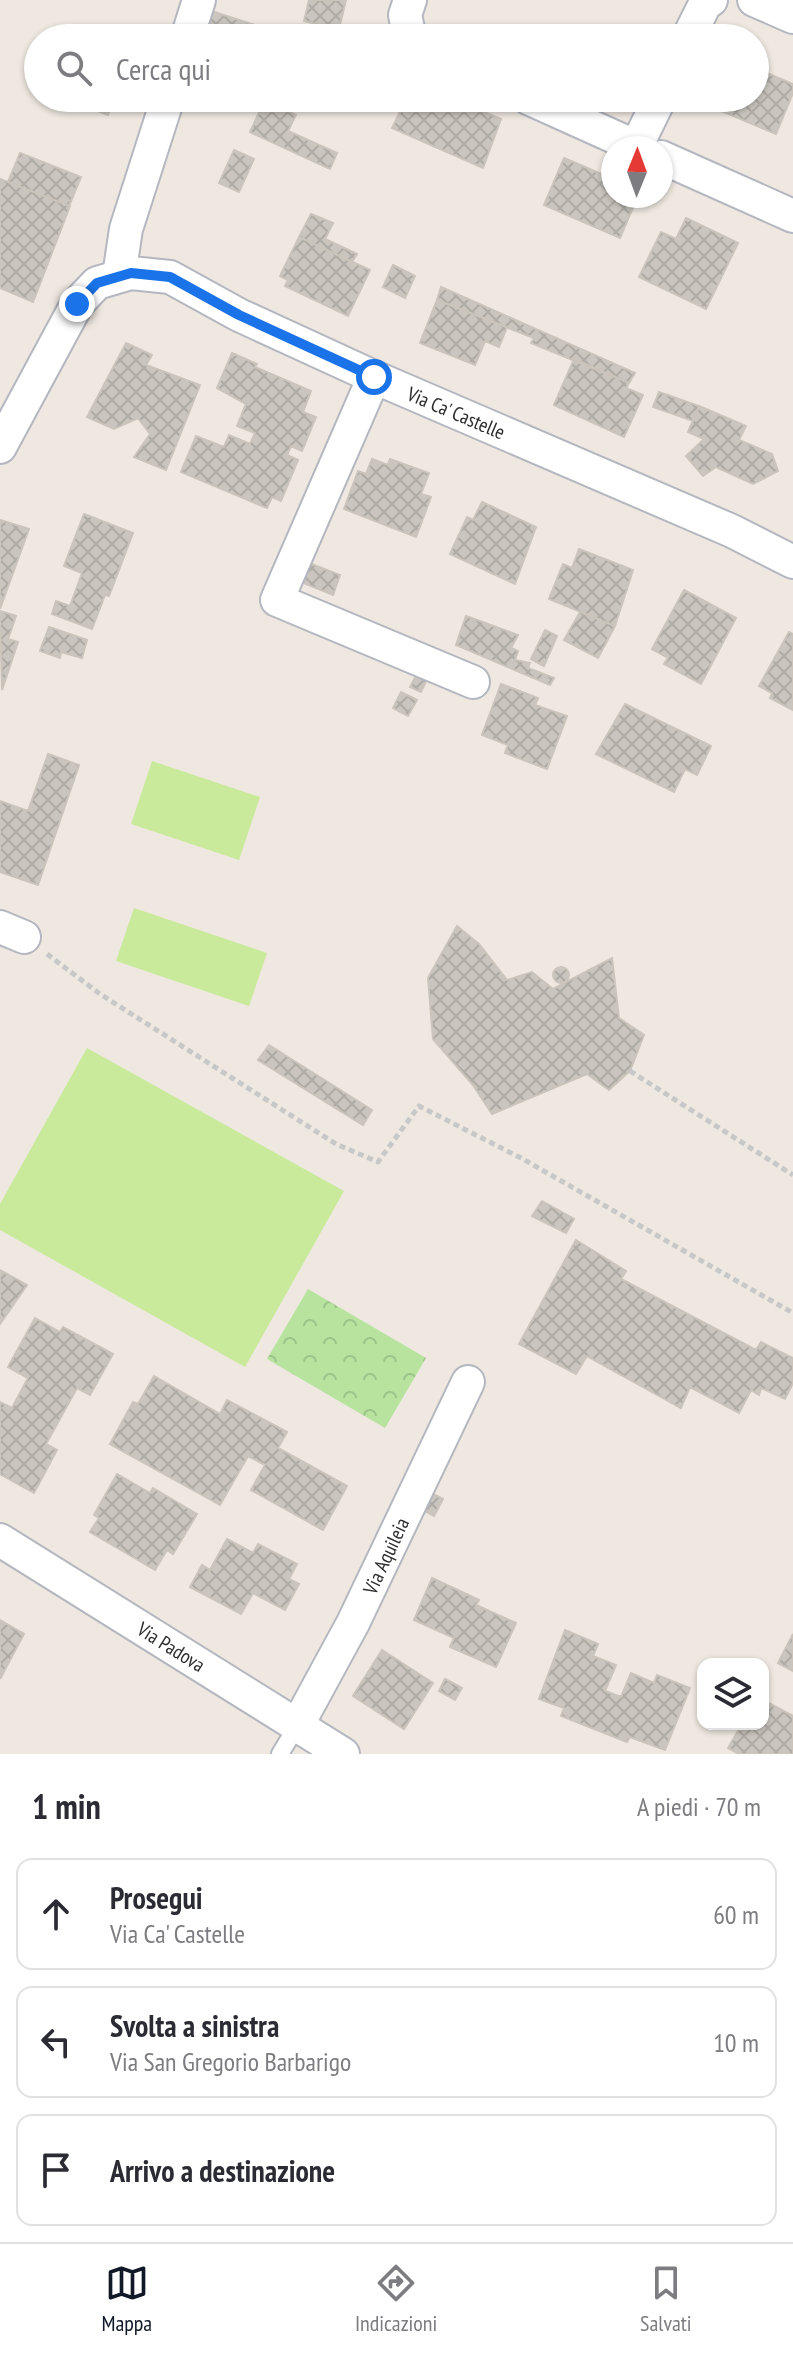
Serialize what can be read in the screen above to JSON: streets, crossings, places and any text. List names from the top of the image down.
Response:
{
  "streets": {
    "street": ["Via Ca' Castelle", "Via Aquileia", "Via Padova"]
  },
  "crossings": [
    ["Via Aquileia", "Via Padova"]
  ],
  "north": "top",
  "page": {
    "search": "Cerca qui",
    "heading": ["1 min", "A piedi · 70 m"],
    "list": [
      ["Prosegui", "Via Ca' Castelle", "60 m"],
      ["Svolta a sinistra", "Via San Gregorio Barbarigo", "10 m"],
      "Arrivo a destinazione"
    ],
    "nav": ["Mappa", "Indicazioni", "Salvati"]
  }
}
